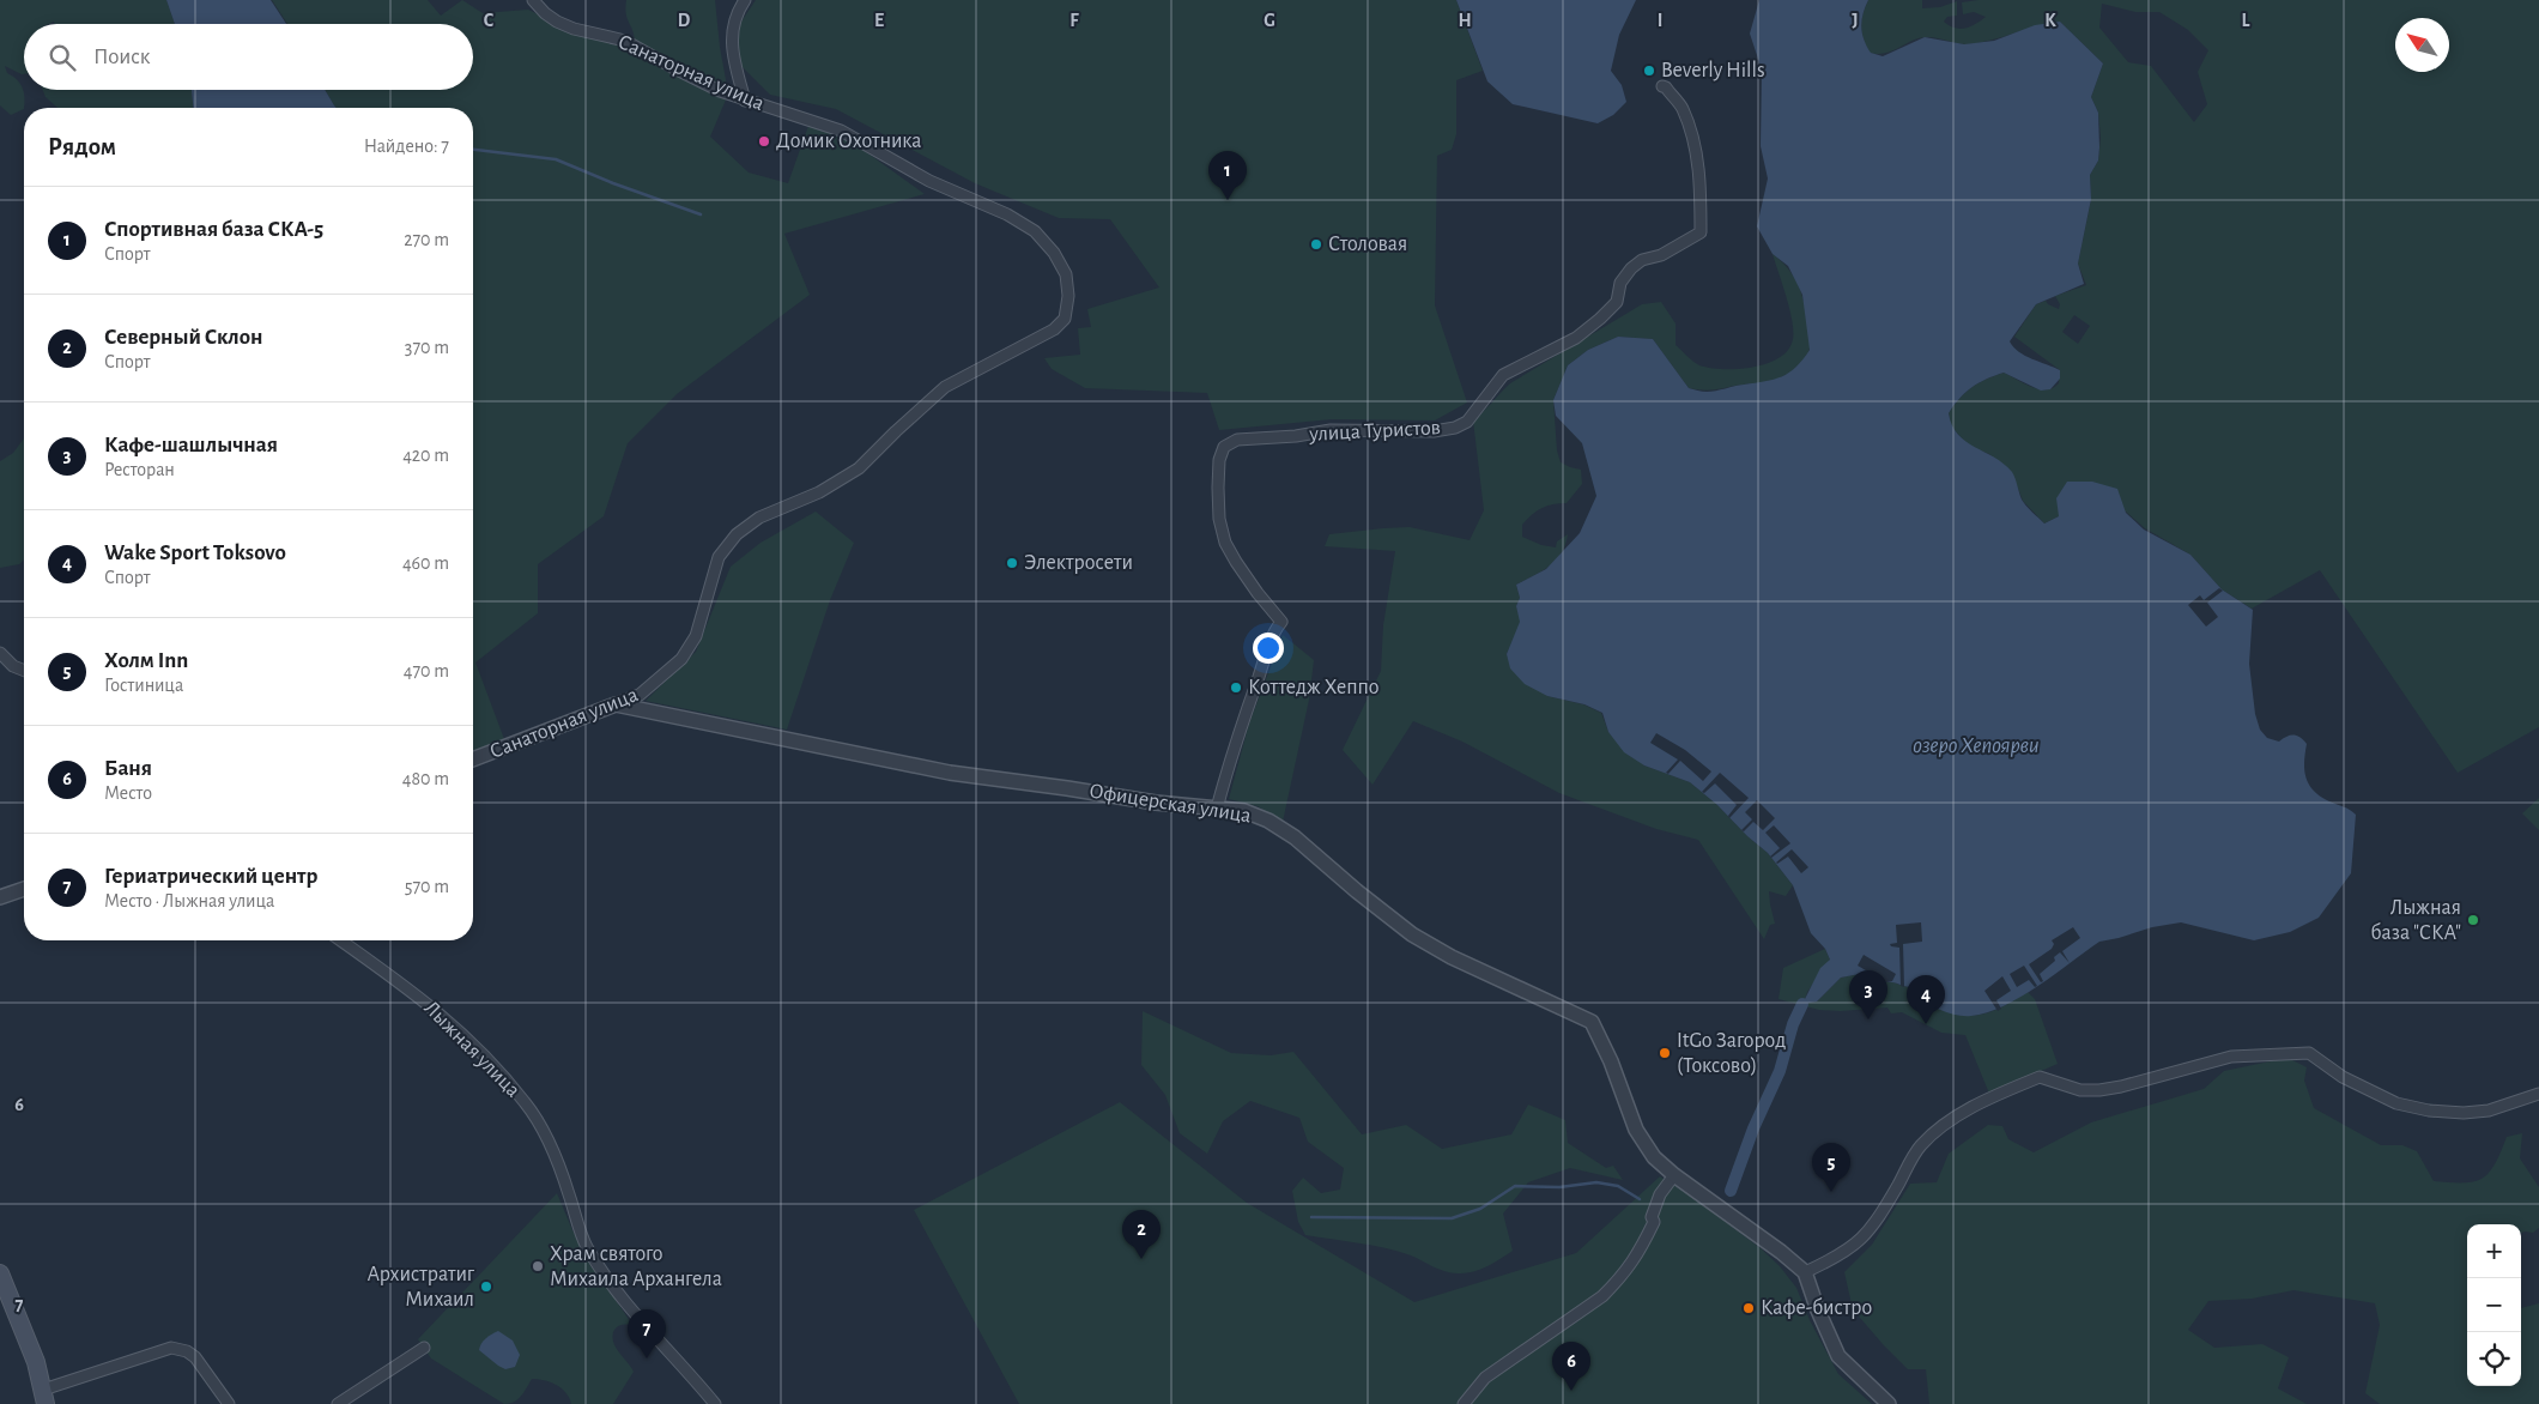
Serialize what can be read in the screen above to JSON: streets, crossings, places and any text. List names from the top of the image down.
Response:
{
  "streets": {
    "street": [
      "Санаторная улица",
      "улица Туристов",
      "Офицерская улица",
      "Лыжная улица"
    ]
  },
  "crossings": [
    ["Санаторная улица", "Офицерская улица"],
    ["улица Туристов", "Офицерская улица"]
  ],
  "water": ["озеро Хепоярви"],
  "places": [
    "Beverly Hills",
    "Домик Охотника",
    "Столовая",
    "Электросети",
    "Коттедж Хеппо",
    "Лыжная база \"СКА\"",
    "ItGo Загород (Токсово)",
    "Храм святого Михаила Архангела",
    "Архистратиг Михаил",
    "Кафе-бистро"
  ],
  "north": "top left",
  "page": {
    "search": "Поиск",
    "heading": ["Рядом", "Найдено: 7"],
    "pins": [
      "1",
      "3",
      "4",
      "5",
      "2",
      "7",
      "6"
    ],
    "list": [
      {
        "mark": "1",
        "name": "Спортивная база СКА-5",
        "note": "Спорт",
        "value": "270 m"
      },
      {
        "mark": "2",
        "name": "Северный Склон",
        "note": "Спорт",
        "value": "370 m"
      },
      {
        "mark": "3",
        "name": "Кафе-шашлычная",
        "note": "Ресторан",
        "value": "420 m"
      },
      {
        "mark": "4",
        "name": "Wake Sport Toksovo",
        "note": "Спорт",
        "value": "460 m"
      },
      {
        "mark": "5",
        "name": "Холм Inn",
        "note": "Гостиница",
        "value": "470 m"
      },
      {
        "mark": "6",
        "name": "Баня",
        "note": "Место",
        "value": "480 m"
      },
      {
        "mark": "7",
        "name": "Гериатрический центр",
        "note": "Место · Лыжная улица",
        "value": "570 m"
      }
    ],
    "map_buttons": ["+", "−"]
  },
  "grid": {
    "columns": [
      "C",
      "D",
      "E",
      "F",
      "G",
      "H",
      "I",
      "J",
      "K",
      "L"
    ],
    "rows": ["6", "7"]
  }
}
